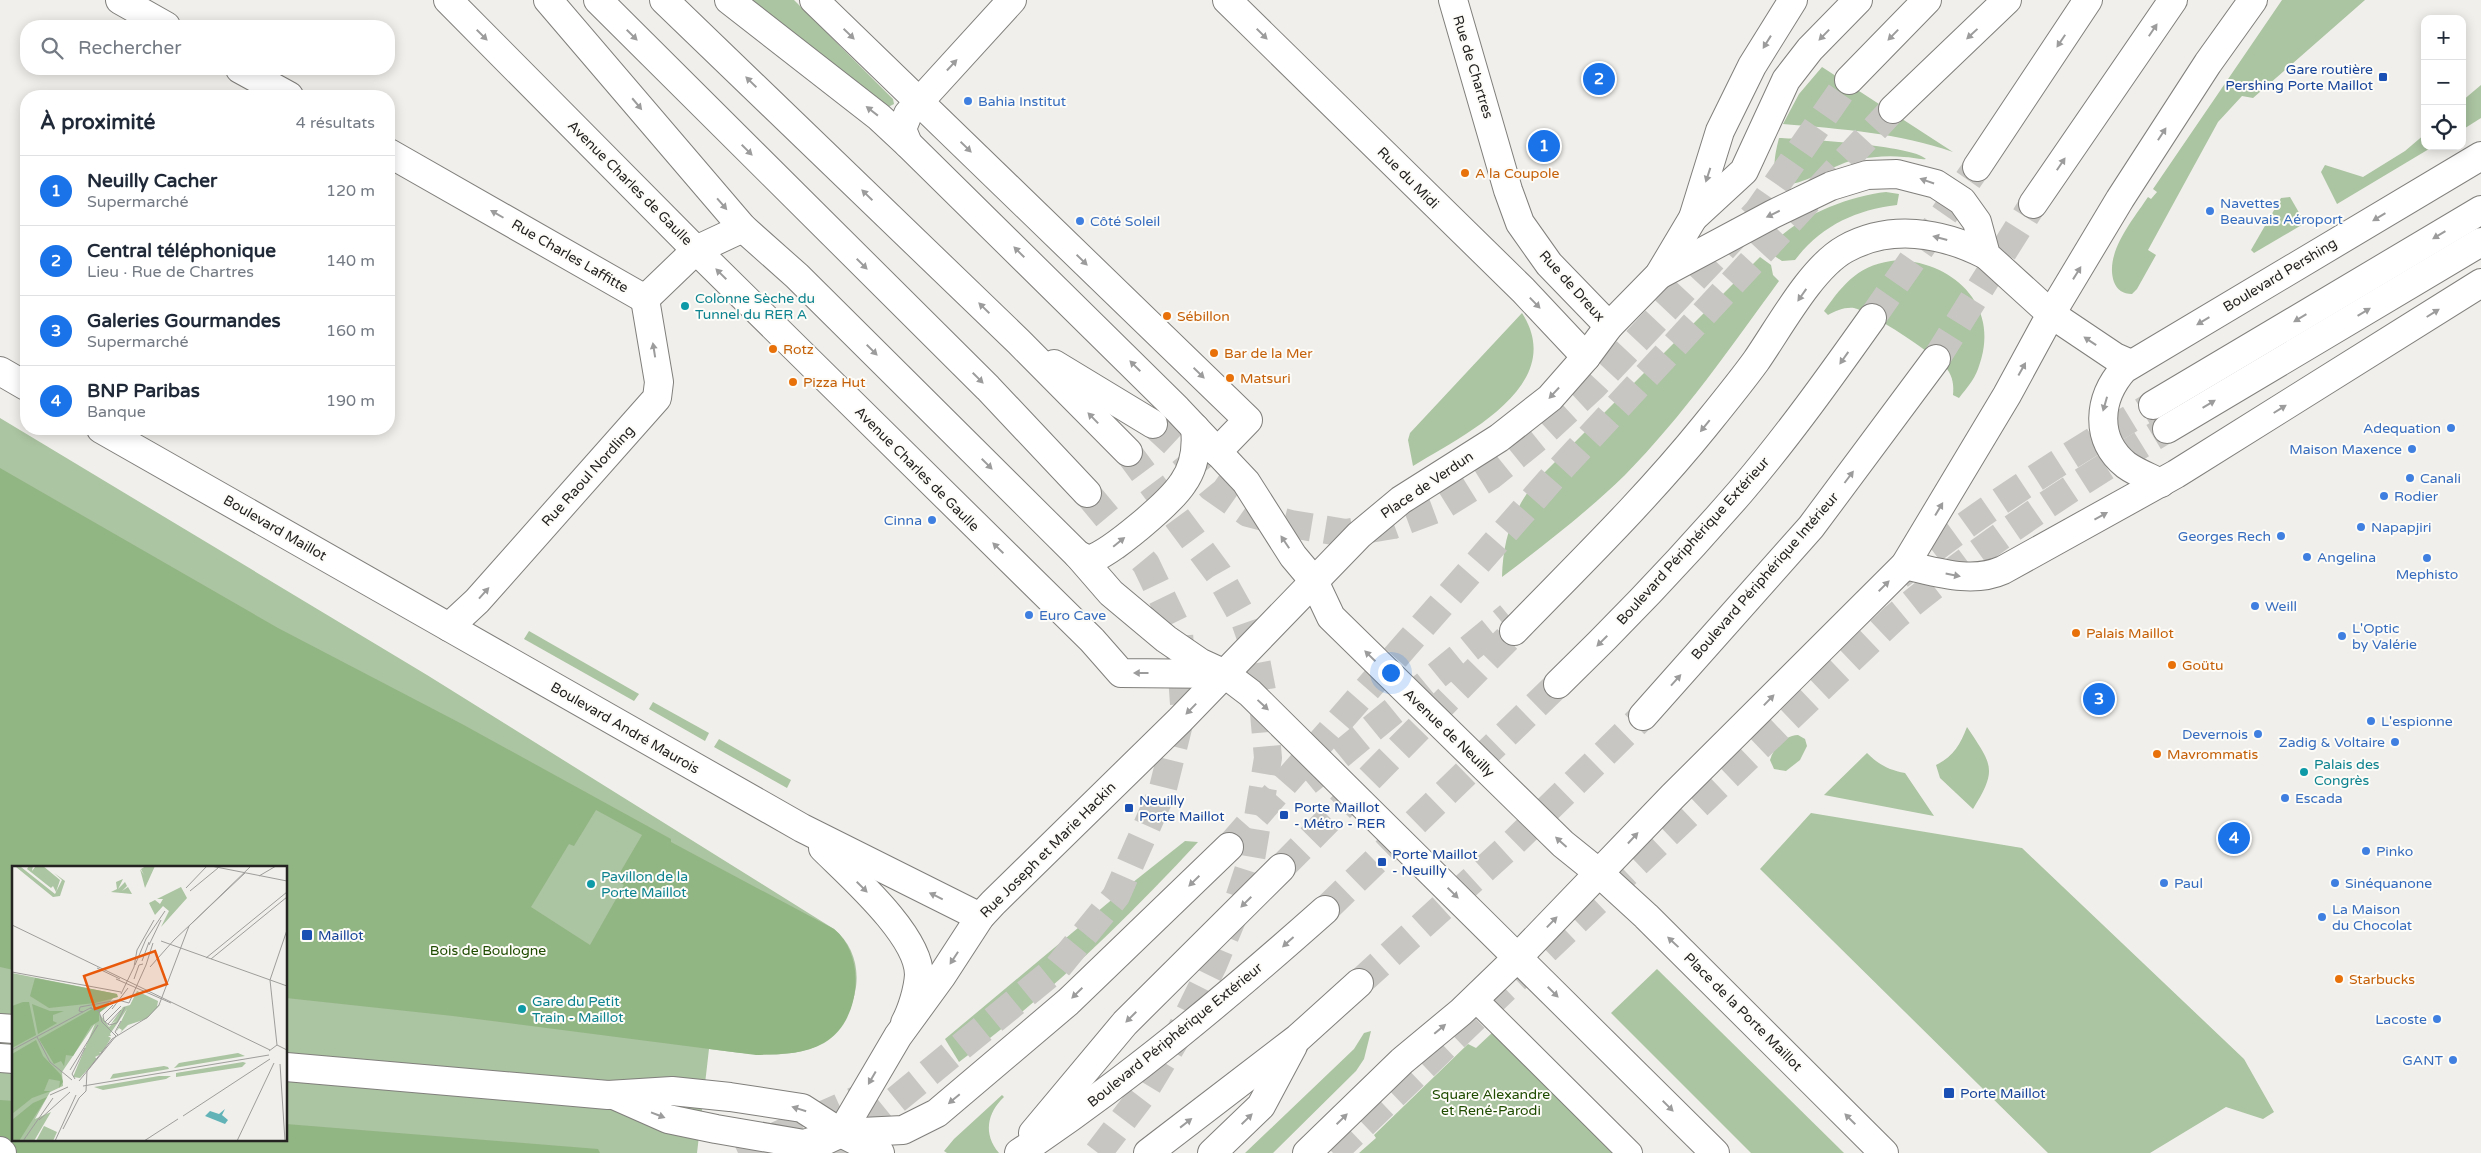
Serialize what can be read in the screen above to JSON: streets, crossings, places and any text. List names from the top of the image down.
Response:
{
  "streets": {
    "main road": [
      "Rue de Chartres",
      "Rue du Midi",
      "Avenue Charles de Gaulle",
      "Rue Charles Laffitte",
      "Boulevard Pershing",
      "Rue de Dreux",
      "Rue Raoul Nordling",
      "Place de Verdun",
      "Boulevard Maillot",
      "Boulevard Périphérique Extérieur",
      "Boulevard Périphérique Intérieur",
      "Boulevard André Maurois",
      "Avenue de Neuilly",
      "Rue Joseph et Marie Hackin",
      "Place de la Porte Maillot"
    ]
  },
  "crossings": [
    ["Rue de Chartres", "Rue de Dreux"],
    ["Rue du Midi", "Place de Verdun"],
    ["Avenue Charles de Gaulle", "Rue Joseph et Marie Hackin"],
    ["Rue Charles Laffitte", "Rue Raoul Nordling"],
    ["Rue de Dreux", "Place de Verdun"],
    ["Rue Raoul Nordling", "Boulevard Maillot"],
    ["Rue Raoul Nordling", "Boulevard André Maurois"],
    ["Place de Verdun", "Avenue de Neuilly"],
    ["Place de Verdun", "Rue Joseph et Marie Hackin"],
    ["Boulevard Maillot", "Boulevard André Maurois"],
    ["Boulevard André Maurois", "Rue Joseph et Marie Hackin"],
    ["Avenue de Neuilly", "Place de la Porte Maillot"]
  ],
  "one_way": ["Rue du Midi", "Rue Raoul Nordling"],
  "parks": ["Bois de Boulogne", "Square Alexandre et René-Parodi"],
  "places": {
    "transit": [
      "Gare routière Pershing Porte Maillot",
      "Neuilly Porte Maillot",
      "Porte Maillot - Métro - RER",
      "Porte Maillot - Neuilly",
      "Maillot",
      "Porte Maillot"
    ],
    "other": [
      "Bahia Institut",
      "A la Coupole",
      "Navettes Beauvais Aéroport",
      "Côté Soleil",
      "Colonne Sèche du Tunnel du RER A",
      "Sébillon",
      "Rotz",
      "Bar de la Mer",
      "Matsuri",
      "Pizza Hut",
      "Adequation",
      "Maison Maxence",
      "Canali",
      "Rodier",
      "Cinna",
      "Napapjiri",
      "Georges Rech",
      "Angelina",
      "Mephisto",
      "Weill",
      "Euro Cave",
      "Palais Maillot",
      "L'Optic by Valérie",
      "Goütu",
      "L'espionne",
      "Devernois",
      "Zadig & Voltaire",
      "Mavrommatis",
      "Palais des Congrès",
      "Escada",
      "Pinko",
      "Paul",
      "Sinéquanone",
      "Pavillon de la Porte Maillot",
      "La Maison du Chocolat",
      "Starbucks",
      "Gare du Petit Train - Maillot",
      "Lacoste",
      "GANT"
    ]
  },
  "page": {
    "map_buttons": ["+", "−"],
    "search": "Rechercher",
    "pins": [
      "2",
      "1",
      "3",
      "4"
    ],
    "heading": ["À proximité", "4 résultats"],
    "list": [
      {
        "mark": "1",
        "name": "Neuilly Cacher",
        "note": "Supermarché",
        "value": "120 m"
      },
      {
        "mark": "2",
        "name": "Central téléphonique",
        "note": "Lieu · Rue de Chartres",
        "value": "140 m"
      },
      {
        "mark": "3",
        "name": "Galeries Gourmandes",
        "note": "Supermarché",
        "value": "160 m"
      },
      {
        "mark": "4",
        "name": "BNP Paribas",
        "note": "Banque",
        "value": "190 m"
      }
    ]
  }
}
